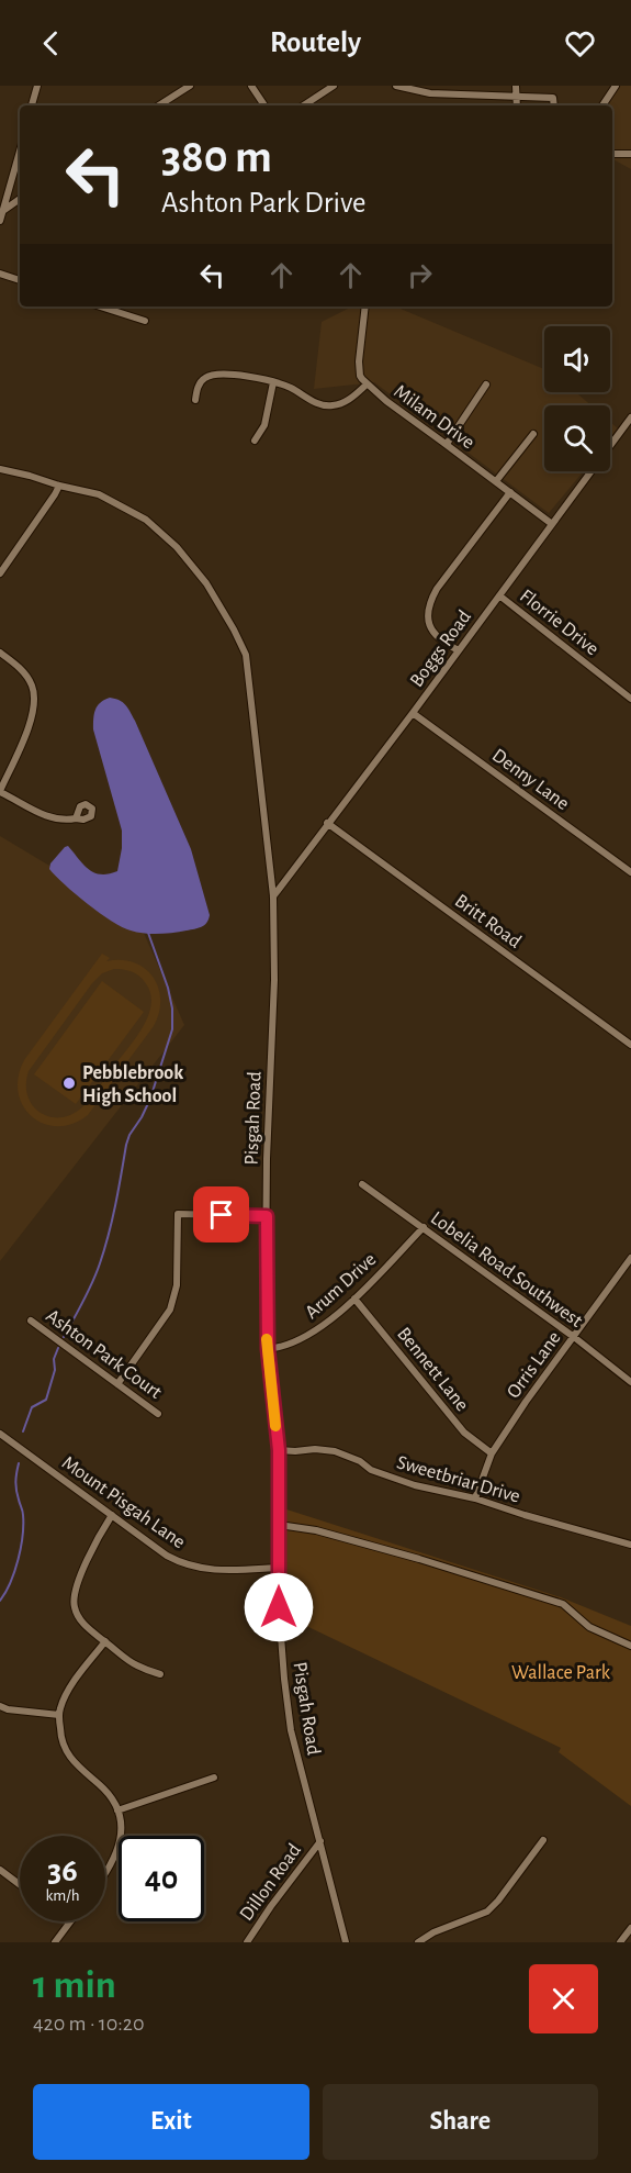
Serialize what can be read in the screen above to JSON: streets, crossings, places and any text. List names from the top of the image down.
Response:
{
  "streets": {
    "street": [
      "Milam Drive",
      "Florrie Drive",
      "Boggs Road",
      "Denny Lane",
      "Britt Road",
      "Pisgah Road",
      "Lobelia Road Southwest",
      "Arum Drive",
      "Ashton Park Court",
      "Orris Lane",
      "Bennett Lane",
      "Sweetbriar Drive",
      "Mount Pisgah Lane",
      "Dillon Road"
    ]
  },
  "crossings": [
    ["Milam Drive", "Boggs Road"],
    ["Florrie Drive", "Boggs Road"],
    ["Boggs Road", "Denny Lane"],
    ["Boggs Road", "Britt Road"],
    ["Boggs Road", "Pisgah Road"],
    ["Pisgah Road", "Arum Drive"],
    ["Pisgah Road", "Sweetbriar Drive"],
    ["Pisgah Road", "Mount Pisgah Lane"],
    ["Pisgah Road", "Dillon Road"],
    ["Lobelia Road Southwest", "Arum Drive"],
    ["Lobelia Road Southwest", "Orris Lane"],
    ["Arum Drive", "Bennett Lane"],
    ["Orris Lane", "Bennett Lane"],
    ["Orris Lane", "Sweetbriar Drive"]
  ],
  "parks": ["Wallace Park"],
  "places": ["Pebblebrook High School"],
  "page": {
    "header": "Routely",
    "turn": ["380 m", "Ashton Park Drive"],
    "speed": "36 km/h",
    "limit": "40",
    "heading": ["1 min", "420 m · 10:20"],
    "buttons": ["Exit", "Share"]
  }
}
